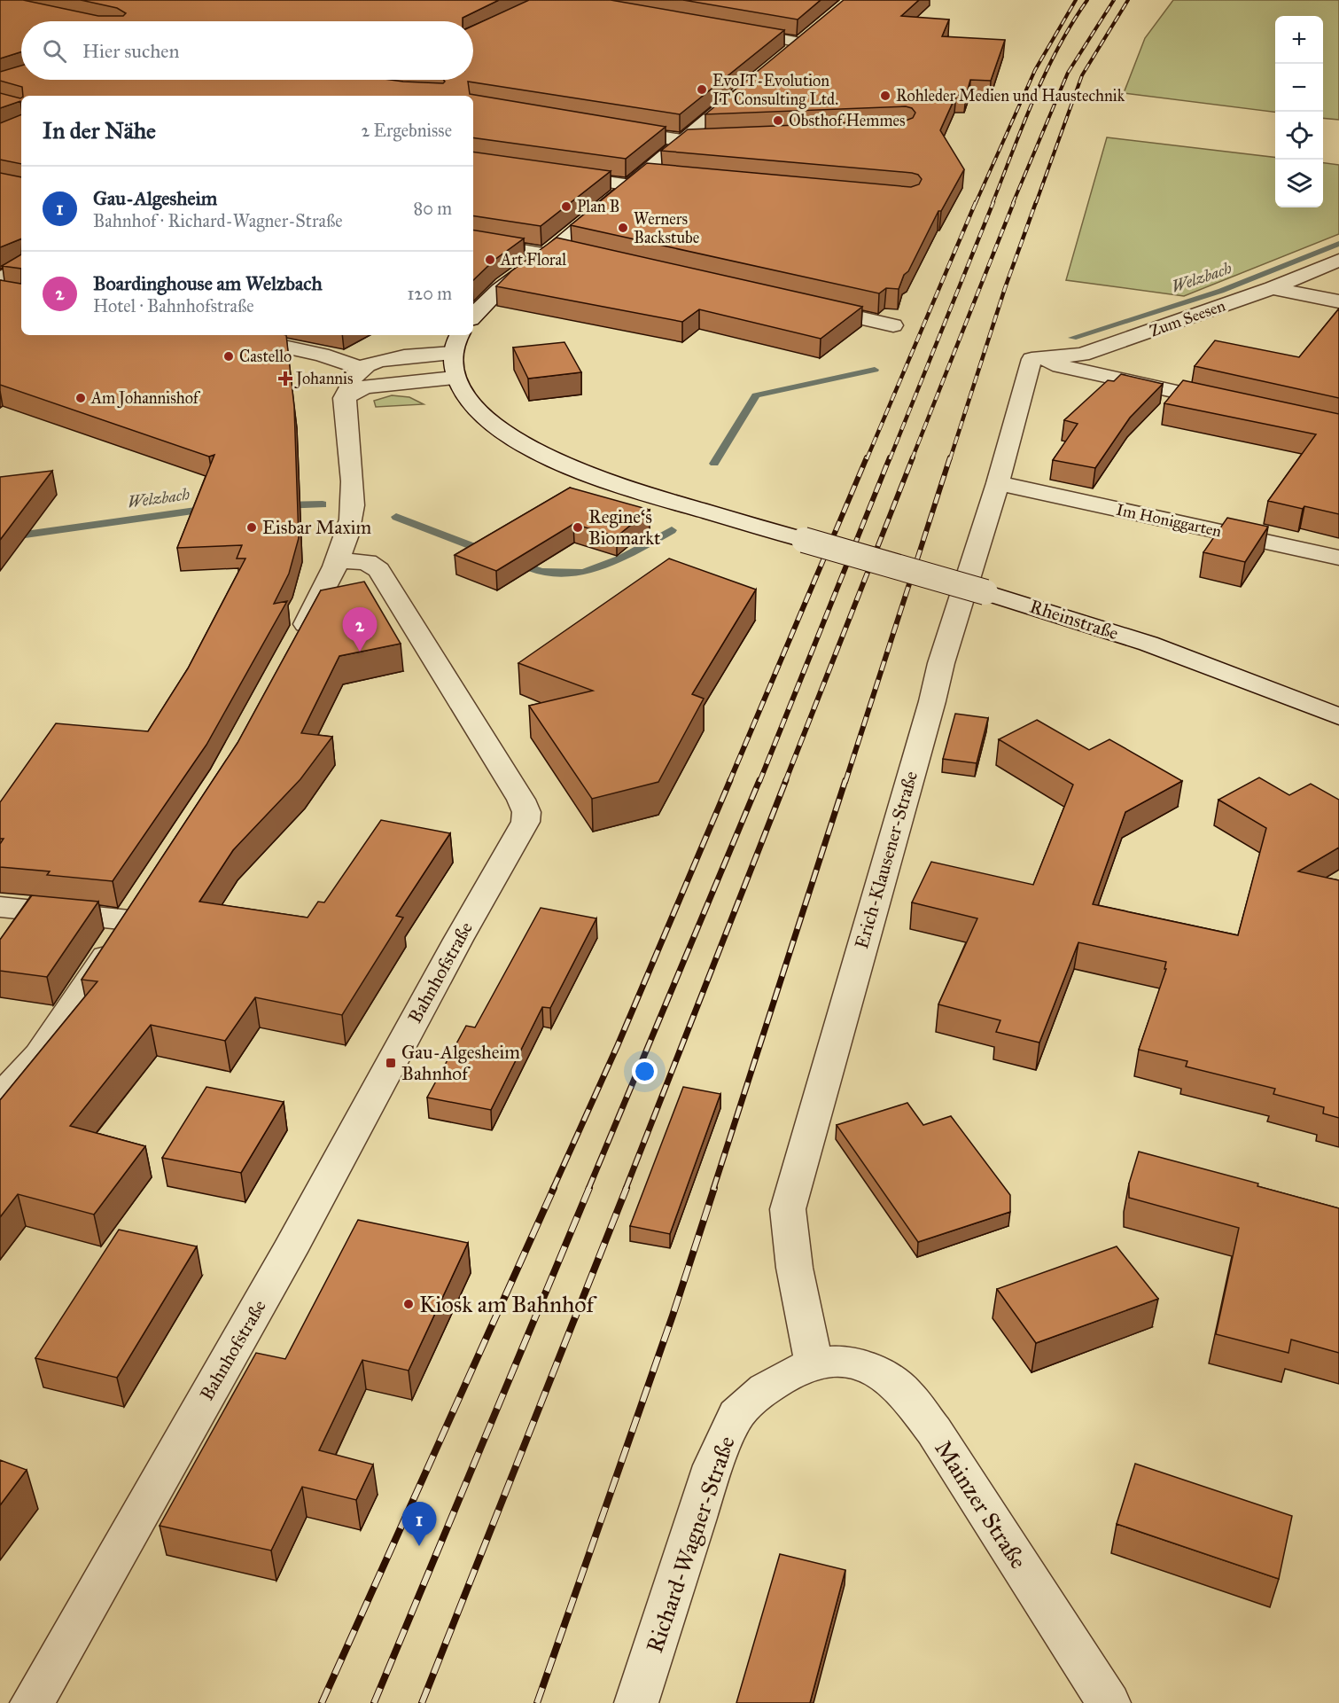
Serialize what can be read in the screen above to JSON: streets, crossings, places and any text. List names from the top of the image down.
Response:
{
  "streets": {
    "street": [
      "Zum Seesen",
      "Im Honiggarten",
      "Rheinstraße",
      "Erich-Klausener-Straße",
      "Bahnhofstraße",
      "Mainzer Straße",
      "Richard-Wagner-Straße"
    ]
  },
  "crossings": [
    ["Zum Seesen", "Erich-Klausener-Straße"],
    ["Im Honiggarten", "Erich-Klausener-Straße"],
    ["Erich-Klausener-Straße", "Mainzer Straße"],
    ["Erich-Klausener-Straße", "Richard-Wagner-Straße"],
    ["Mainzer Straße", "Richard-Wagner-Straße"]
  ],
  "water": ["Welzbach"],
  "places": {
    "other": [
      "EvoIT-Evolution IT Consulting Ltd.",
      "Rohleder Medien und Haustechnik",
      "Obsthof Hemmes",
      "Plan B",
      "Werners Backstube",
      "Art Floral",
      "Castello",
      "Am Johannishof",
      "Eisbar Maxim",
      "Regine‘s Biomarkt",
      "Kiosk am Bahnhof"
    ],
    "health": ["Johannis"],
    "transit": ["Gau-Algesheim Bahnhof"]
  },
  "page": {
    "map_buttons": ["+", "−"],
    "search": "Hier suchen",
    "heading": ["In der Nähe", "2 Ergebnisse"],
    "list": [
      {
        "mark": "1",
        "name": "Gau-Algesheim",
        "note": "Bahnhof · Richard-Wagner-Straße",
        "value": "80 m"
      },
      {
        "mark": "2",
        "name": "Boardinghouse am Welzbach",
        "note": "Hotel · Bahnhofstraße",
        "value": "120 m"
      }
    ],
    "pins": ["2", "1"]
  }
}
